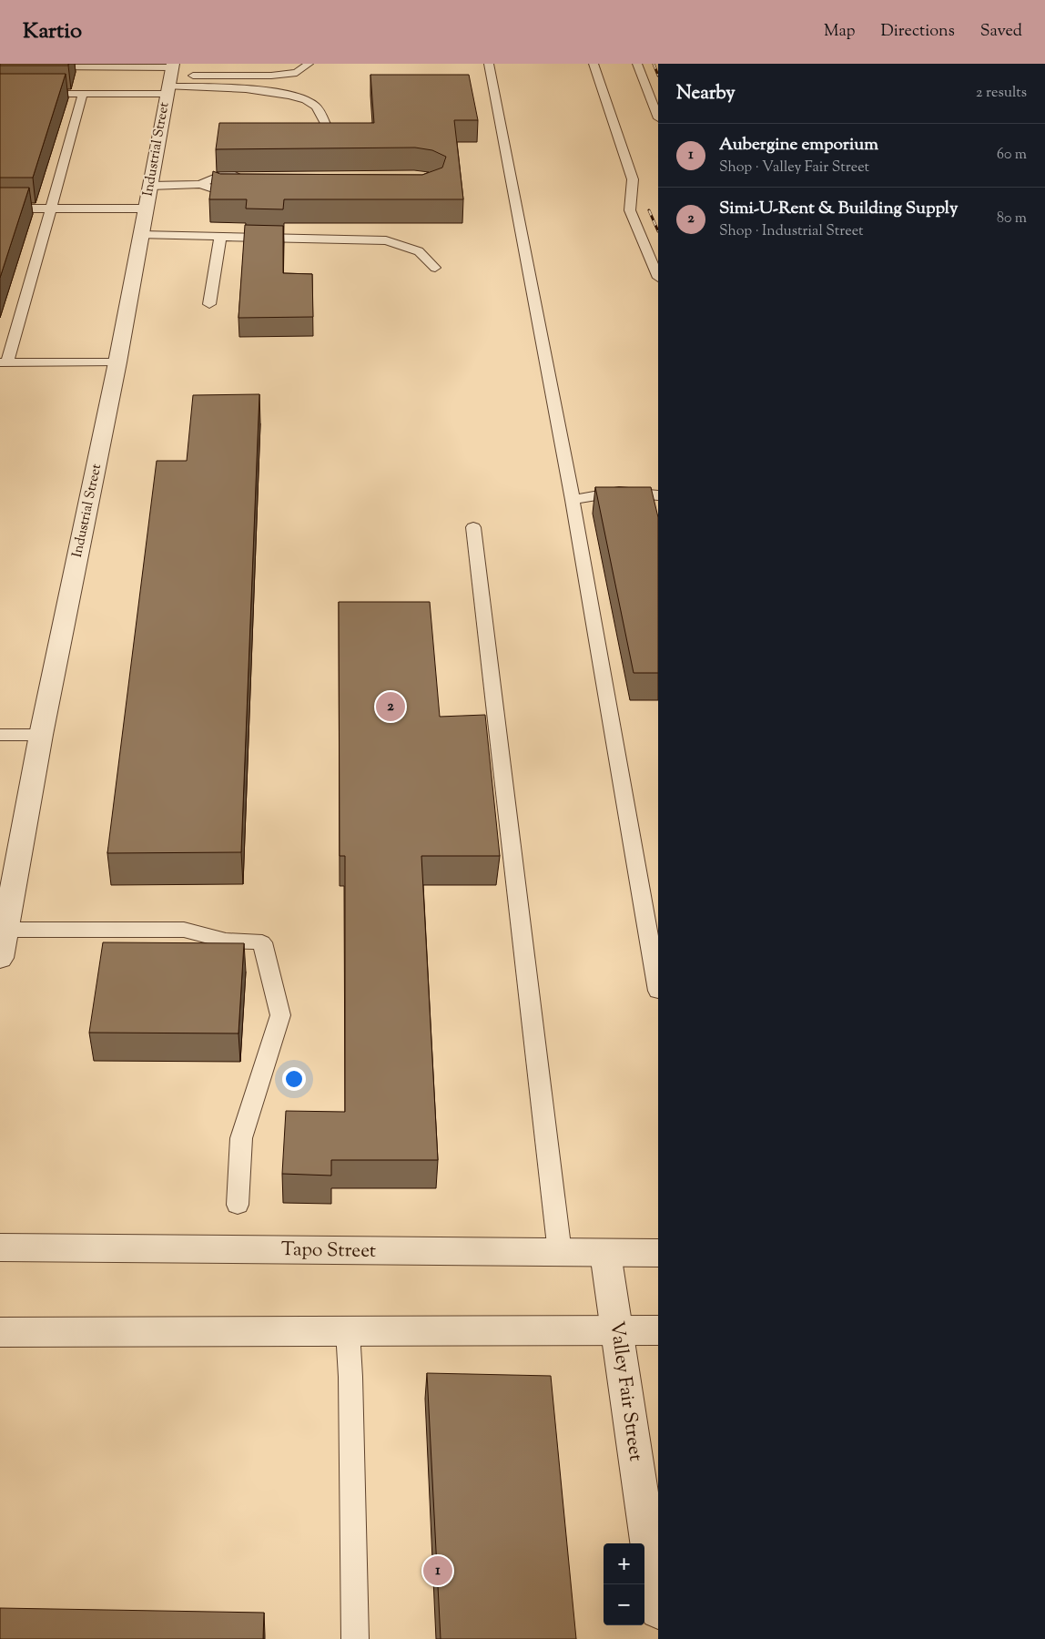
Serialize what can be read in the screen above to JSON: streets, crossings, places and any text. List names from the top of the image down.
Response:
{
  "streets": {
    "street": ["Industrial Street", "Tapo Street", "Valley Fair Street"]
  },
  "crossings": [
    ["Tapo Street", "Valley Fair Street"]
  ],
  "page": {
    "header": "Kartio",
    "nav": ["Map", "Directions", "Saved"],
    "heading": ["Nearby", "2 results"],
    "list": [
      {
        "mark": "1",
        "name": "Aubergine emporium",
        "note": "Shop · Valley Fair Street",
        "value": "60 m"
      },
      {
        "mark": "2",
        "name": "Simi-U-Rent & Building Supply",
        "note": "Shop · Industrial Street",
        "value": "80 m"
      }
    ],
    "pins": ["2", "1"],
    "map_buttons": ["+", "−"]
  }
}
